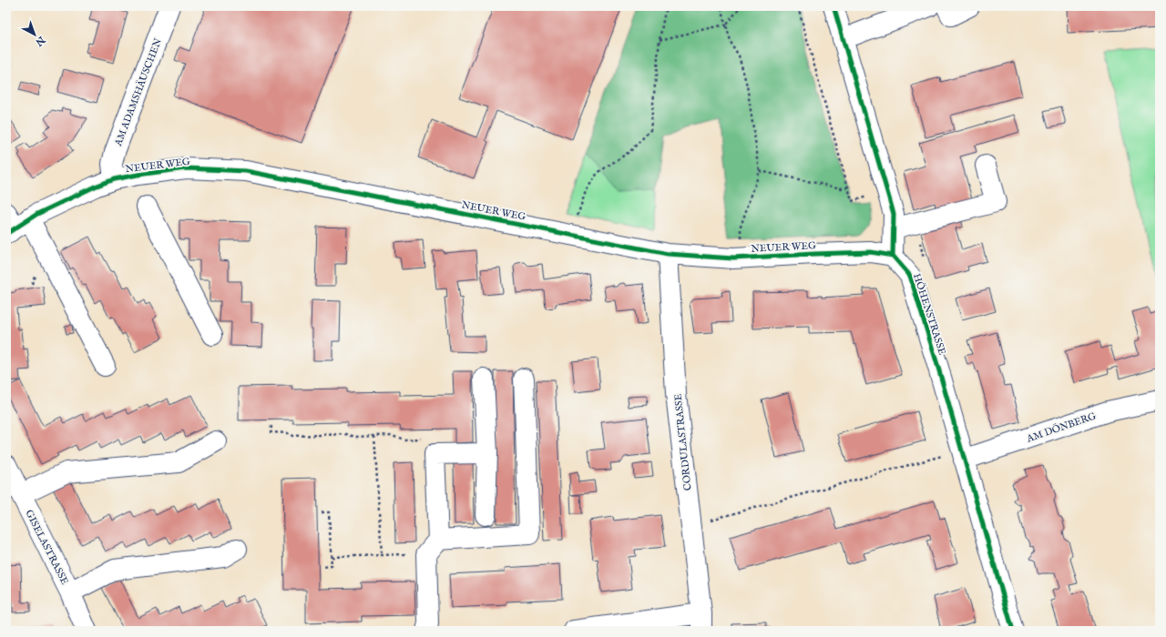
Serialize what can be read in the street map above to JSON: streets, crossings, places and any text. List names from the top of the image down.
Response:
{
  "streets": {
    "street": [
      "AM ADAMSHÄUSCHEN",
      "NEUER WEG",
      "HÖHENSTRASSE",
      "AM DÖNBERG",
      "CORDULASTRASSE",
      "GISELASTRASSE"
    ]
  },
  "crossings": [
    ["AM ADAMSHÄUSCHEN", "NEUER WEG"],
    ["NEUER WEG", "HÖHENSTRASSE"],
    ["NEUER WEG", "CORDULASTRASSE"],
    ["HÖHENSTRASSE", "AM DÖNBERG"]
  ],
  "north": "bottom right"
}
